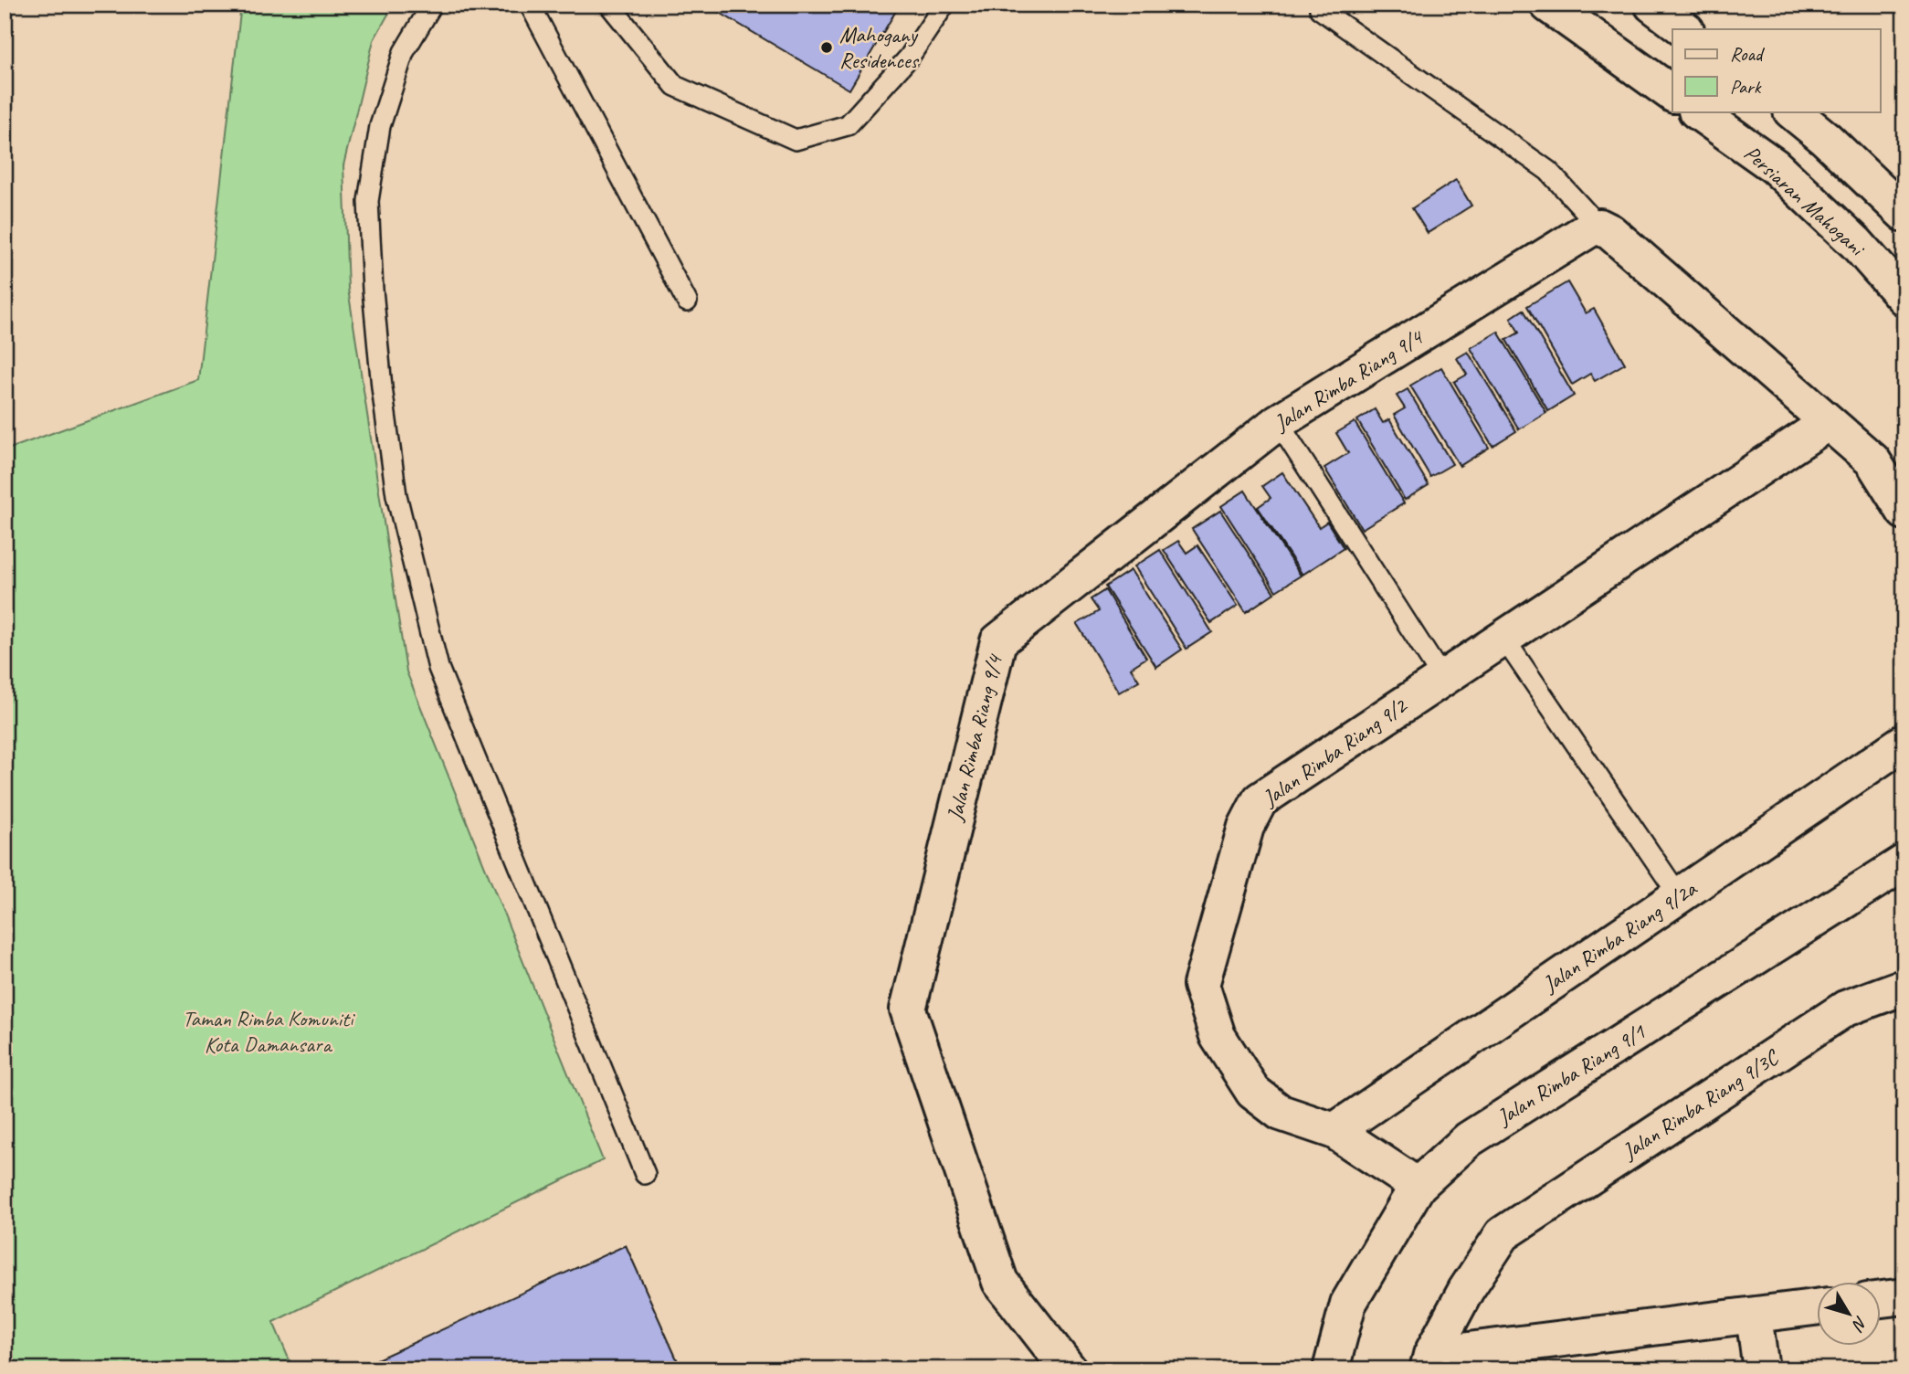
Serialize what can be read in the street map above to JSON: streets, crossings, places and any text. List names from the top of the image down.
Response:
{
  "streets": {
    "street": [
      "Persiaran Mahogani",
      "Jalan Rimba Riang 9/4",
      "Jalan Rimba Riang 9/2",
      "Jalan Rimba Riang 9/2a",
      "Jalan Rimba Riang 9/1",
      "Jalan Rimba Riang 9/3C"
    ]
  },
  "crossings": [
    ["Jalan Rimba Riang 9/2", "Jalan Rimba Riang 9/2a"],
    ["Jalan Rimba Riang 9/2", "Jalan Rimba Riang 9/1"]
  ],
  "parks": ["Taman Rimba Komuniti Kota Damansara"],
  "places": ["Mahogany Residences"],
  "legend": ["Road", "Park"],
  "north": "bottom right"
}
